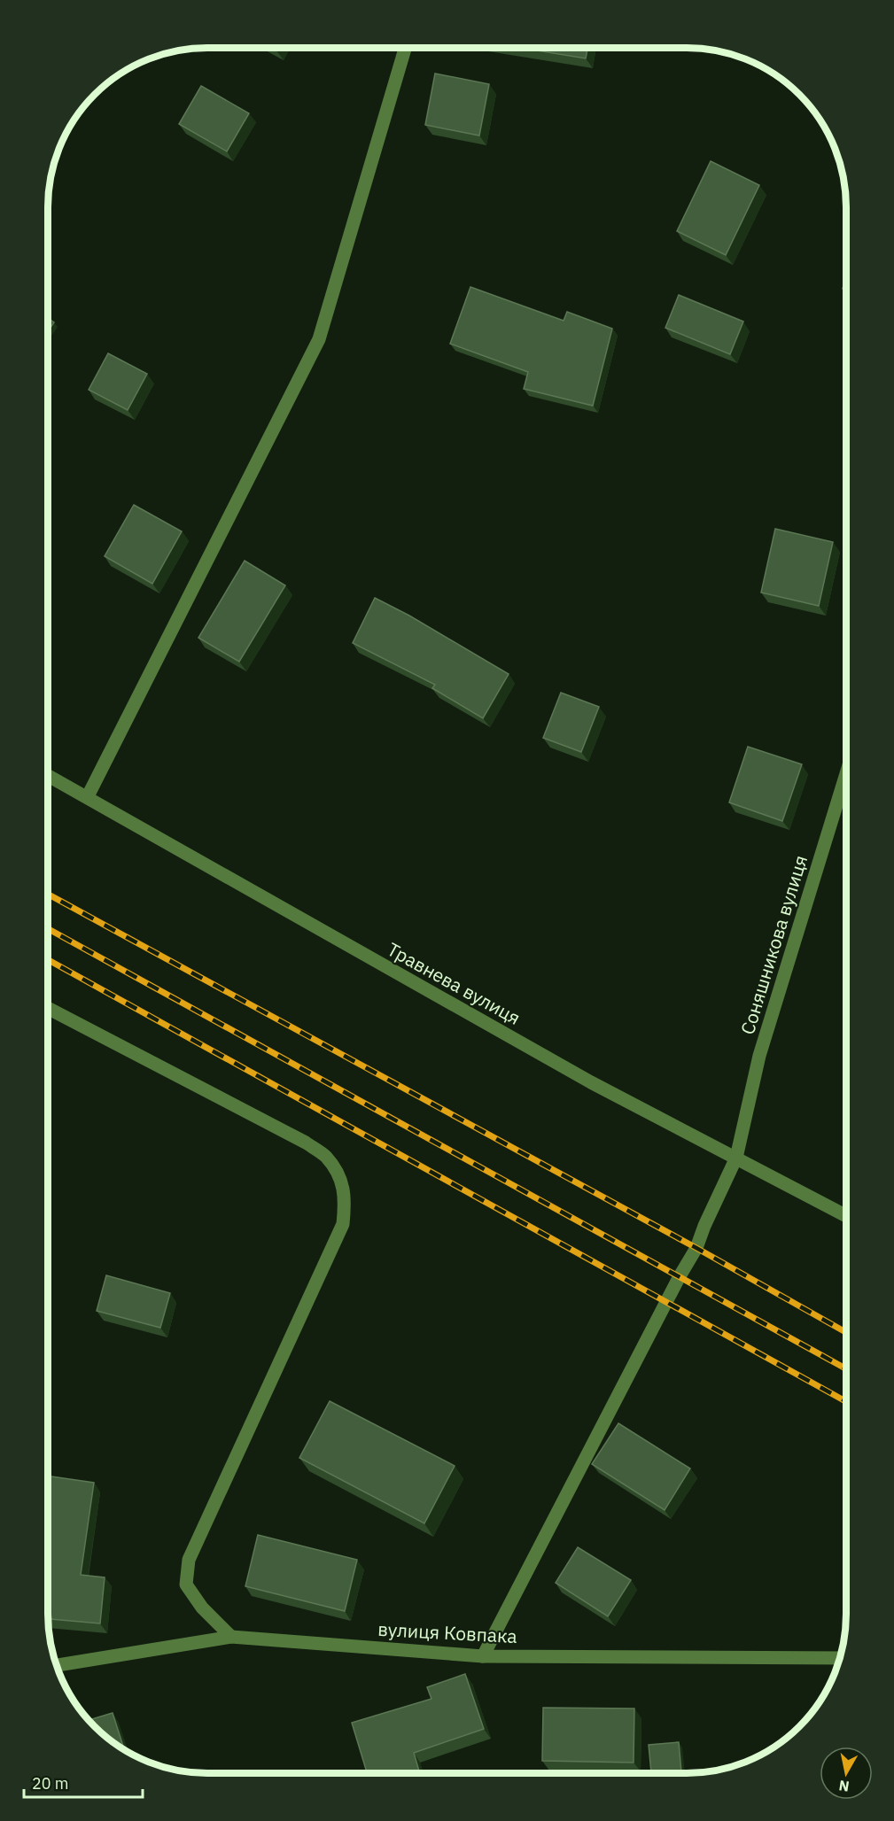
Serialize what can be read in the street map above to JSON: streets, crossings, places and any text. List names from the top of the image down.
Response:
{
  "streets": {
    "street": ["Соняшникова вулиця", "Травнева вулиця", "вулиця Ковпака"]
  },
  "crossings": [
    ["Соняшникова вулиця", "Травнева вулиця"],
    ["Соняшникова вулиця", "вулиця Ковпака"]
  ],
  "scale_bar": "20 m",
  "north": "bottom"
}
